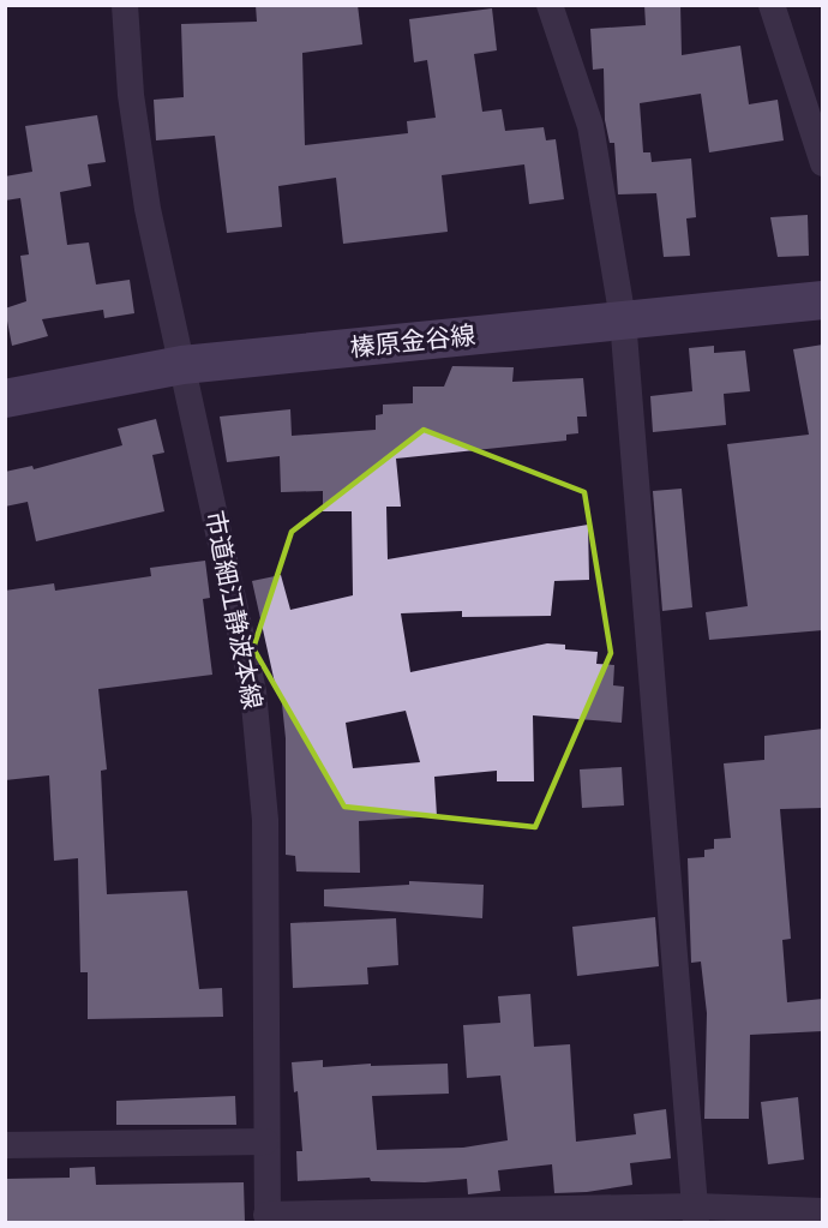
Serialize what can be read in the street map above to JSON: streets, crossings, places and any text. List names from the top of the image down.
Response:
{
  "streets": {
    "main road": ["榛原金谷線"],
    "street": ["市道細江静波本線"]
  },
  "crossings": [
    ["榛原金谷線", "市道細江静波本線"]
  ]
}
